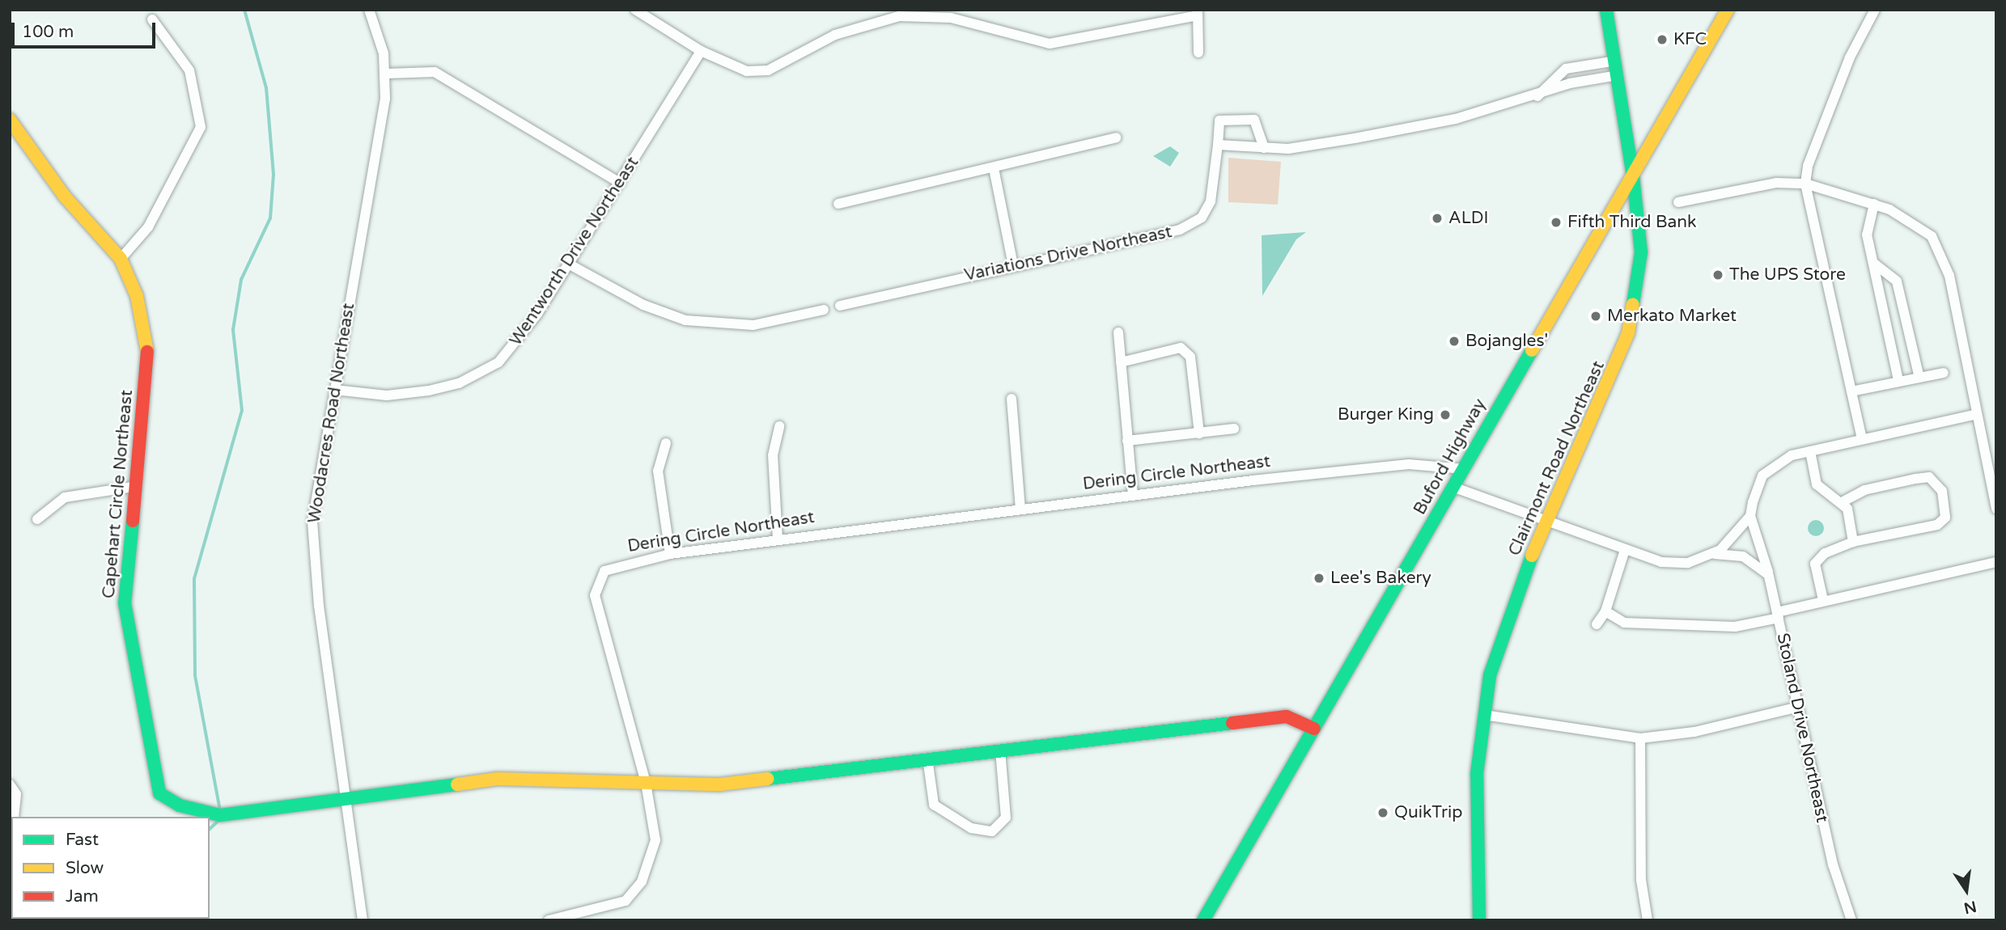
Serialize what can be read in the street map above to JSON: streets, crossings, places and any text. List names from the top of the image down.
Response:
{
  "streets": {
    "main road": ["Buford Highway", "Clairmont Road Northeast", "Capehart Circle Northeast"],
    "street": [
      "Wentworth Drive Northeast",
      "Variations Drive Northeast",
      "Woodacres Road Northeast",
      "Dering Circle Northeast",
      "Stoland Drive Northeast"
    ]
  },
  "crossings": [
    ["Wentworth Drive Northeast", "Woodacres Road Northeast"],
    ["Woodacres Road Northeast", "Capehart Circle Northeast"],
    ["Buford Highway", "Clairmont Road Northeast"],
    ["Buford Highway", "Dering Circle Northeast"],
    ["Dering Circle Northeast", "Capehart Circle Northeast"]
  ],
  "places": [
    "KFC",
    "ALDI",
    "Fifth Third Bank",
    "The UPS Store",
    "Merkato Market",
    "Bojangles'",
    "Burger King",
    "Lee's Bakery",
    "QuikTrip"
  ],
  "legend": ["Fast", "Slow", "Jam"],
  "scale_bar": "100 m",
  "north": "bottom"
}
